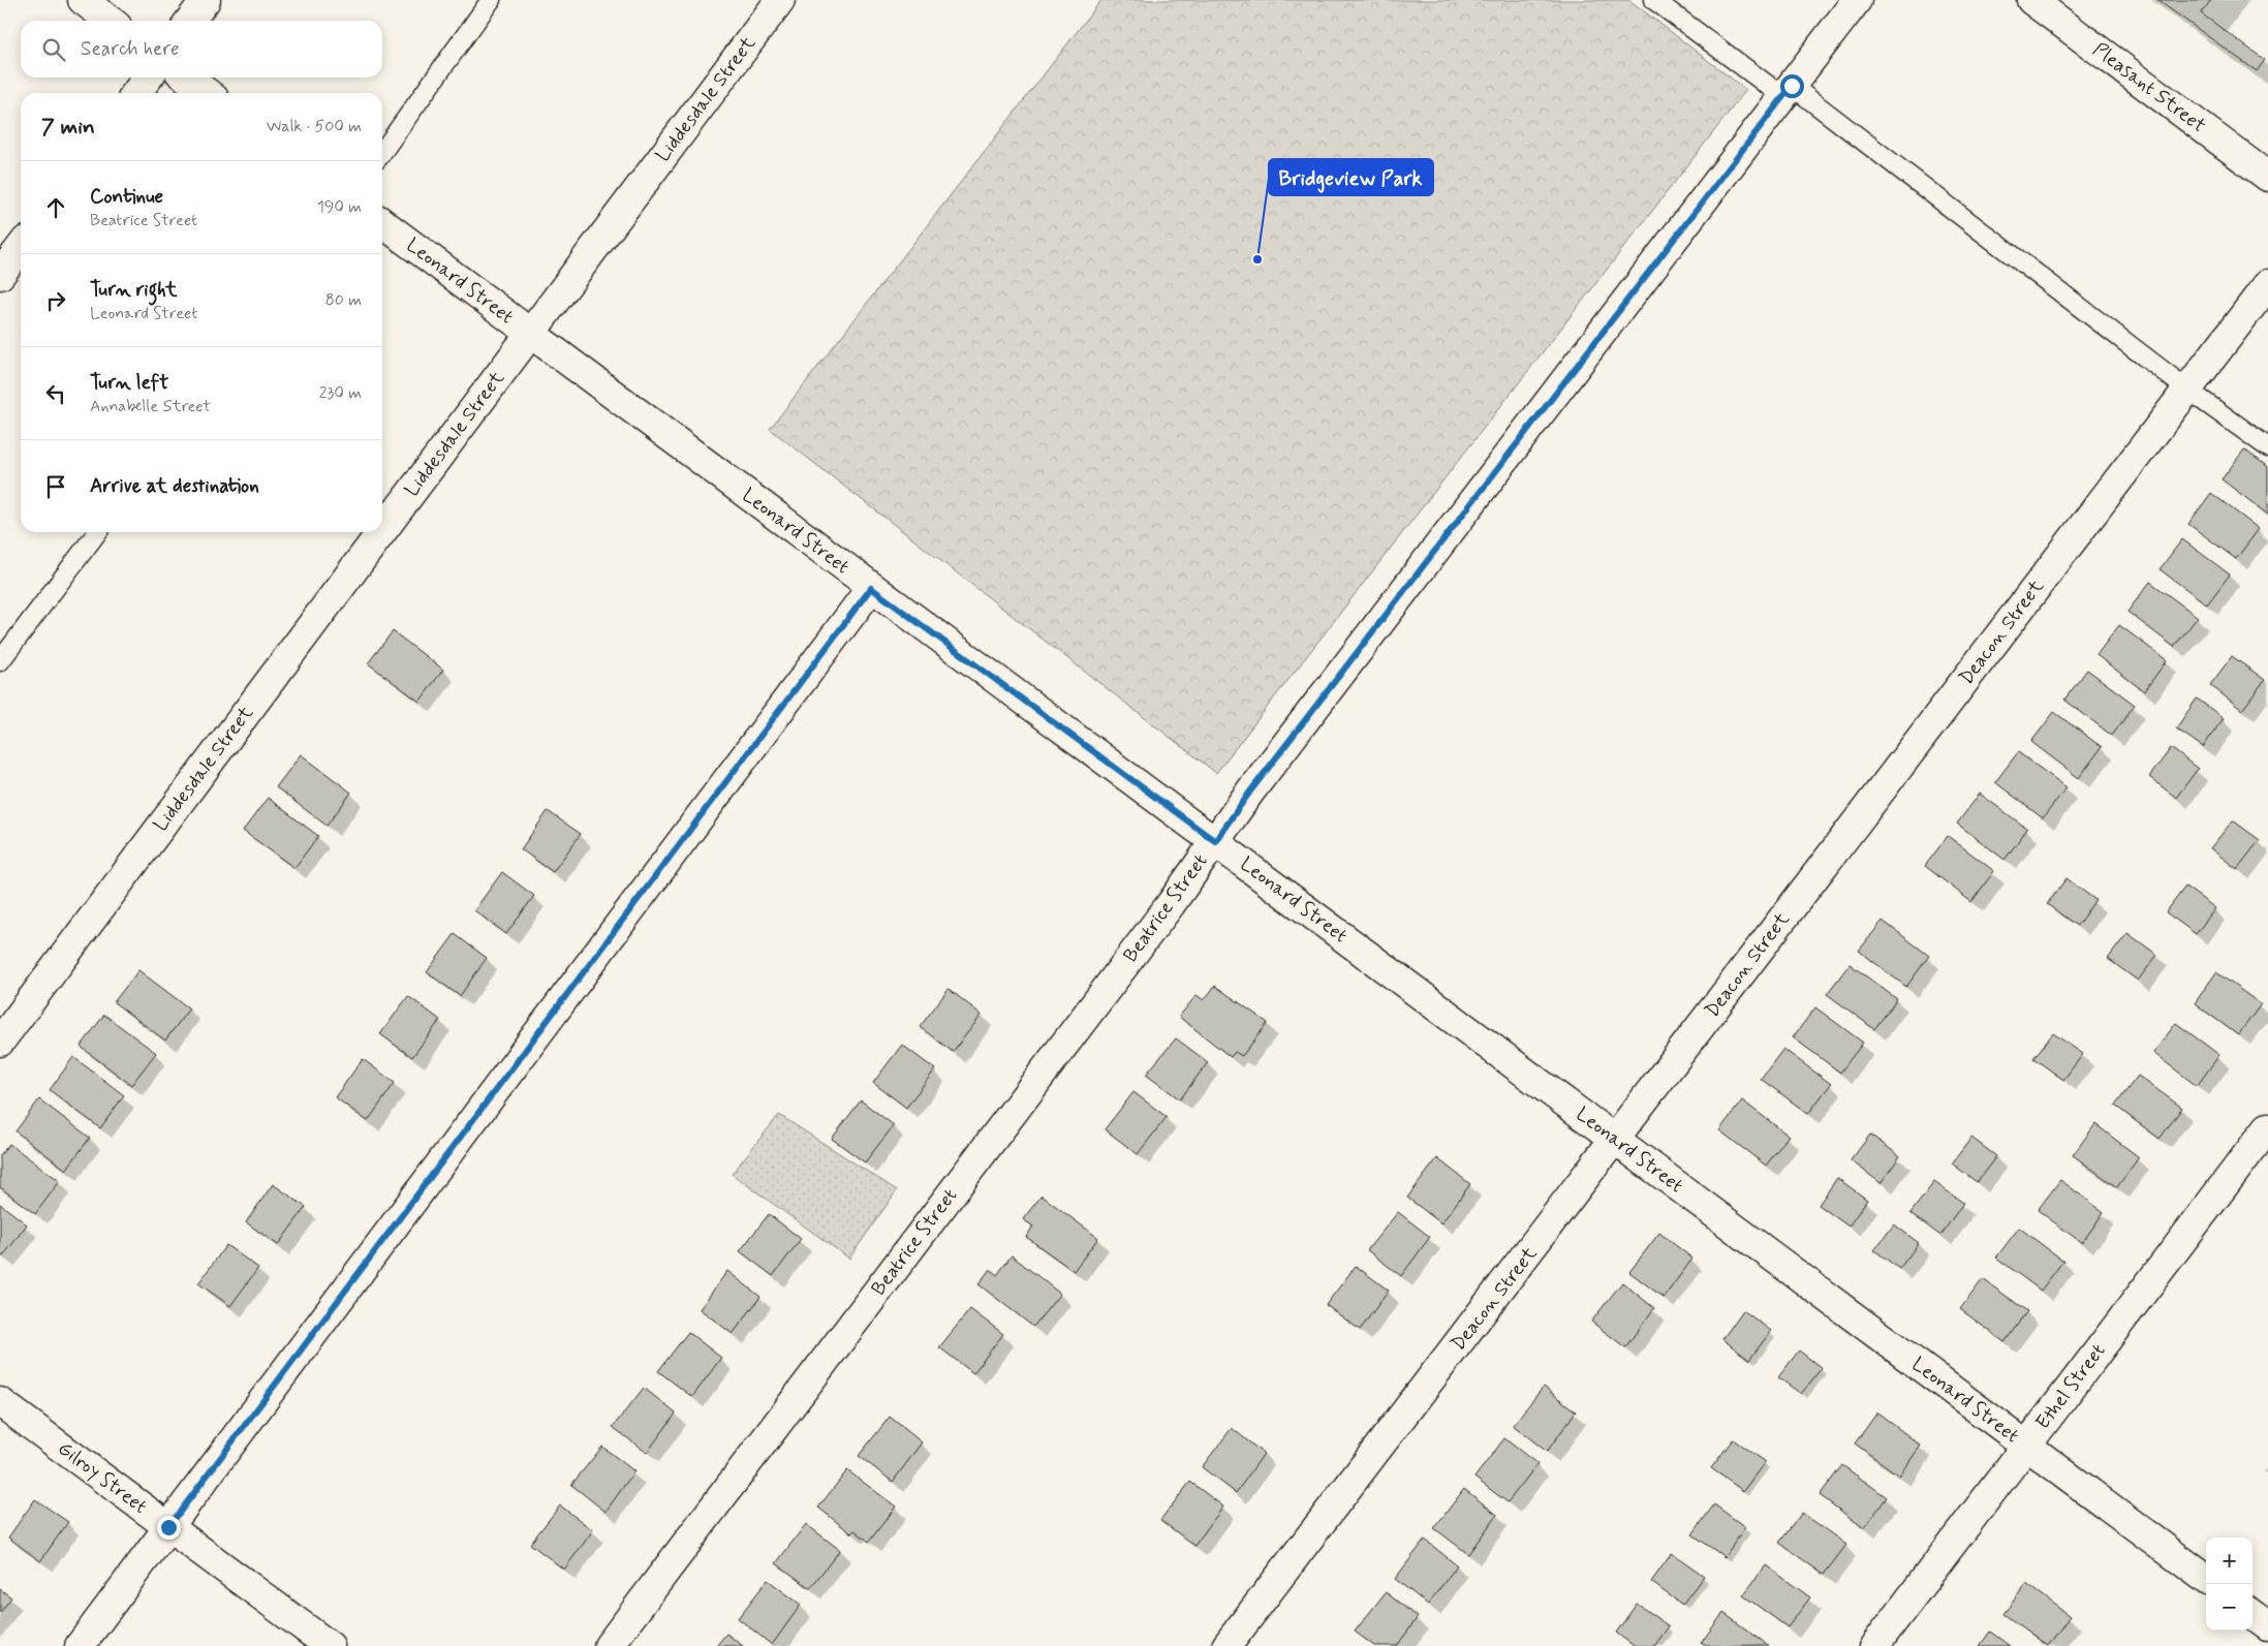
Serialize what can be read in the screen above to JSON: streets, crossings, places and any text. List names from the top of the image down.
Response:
{
  "streets": {
    "street": [
      "Pleasant Street",
      "Liddesdale Street",
      "Leonard Street",
      "Deacon Street",
      "Beatrice Street",
      "Ethel Street",
      "Gilroy Street"
    ]
  },
  "crossings": [
    ["Liddesdale Street", "Leonard Street"],
    ["Leonard Street", "Deacon Street"],
    ["Leonard Street", "Beatrice Street"],
    ["Leonard Street", "Ethel Street"]
  ],
  "places": ["Bridgeview Park"],
  "page": {
    "search": "Search here",
    "heading": ["7 min", "Walk · 500 m"],
    "list": [
      ["Continue", "Beatrice Street", "190 m"],
      ["Turn right", "Leonard Street", "80 m"],
      ["Turn left", "Annabelle Street", "230 m"],
      "Arrive at destination"
    ],
    "map_buttons": ["+", "−"]
  }
}
